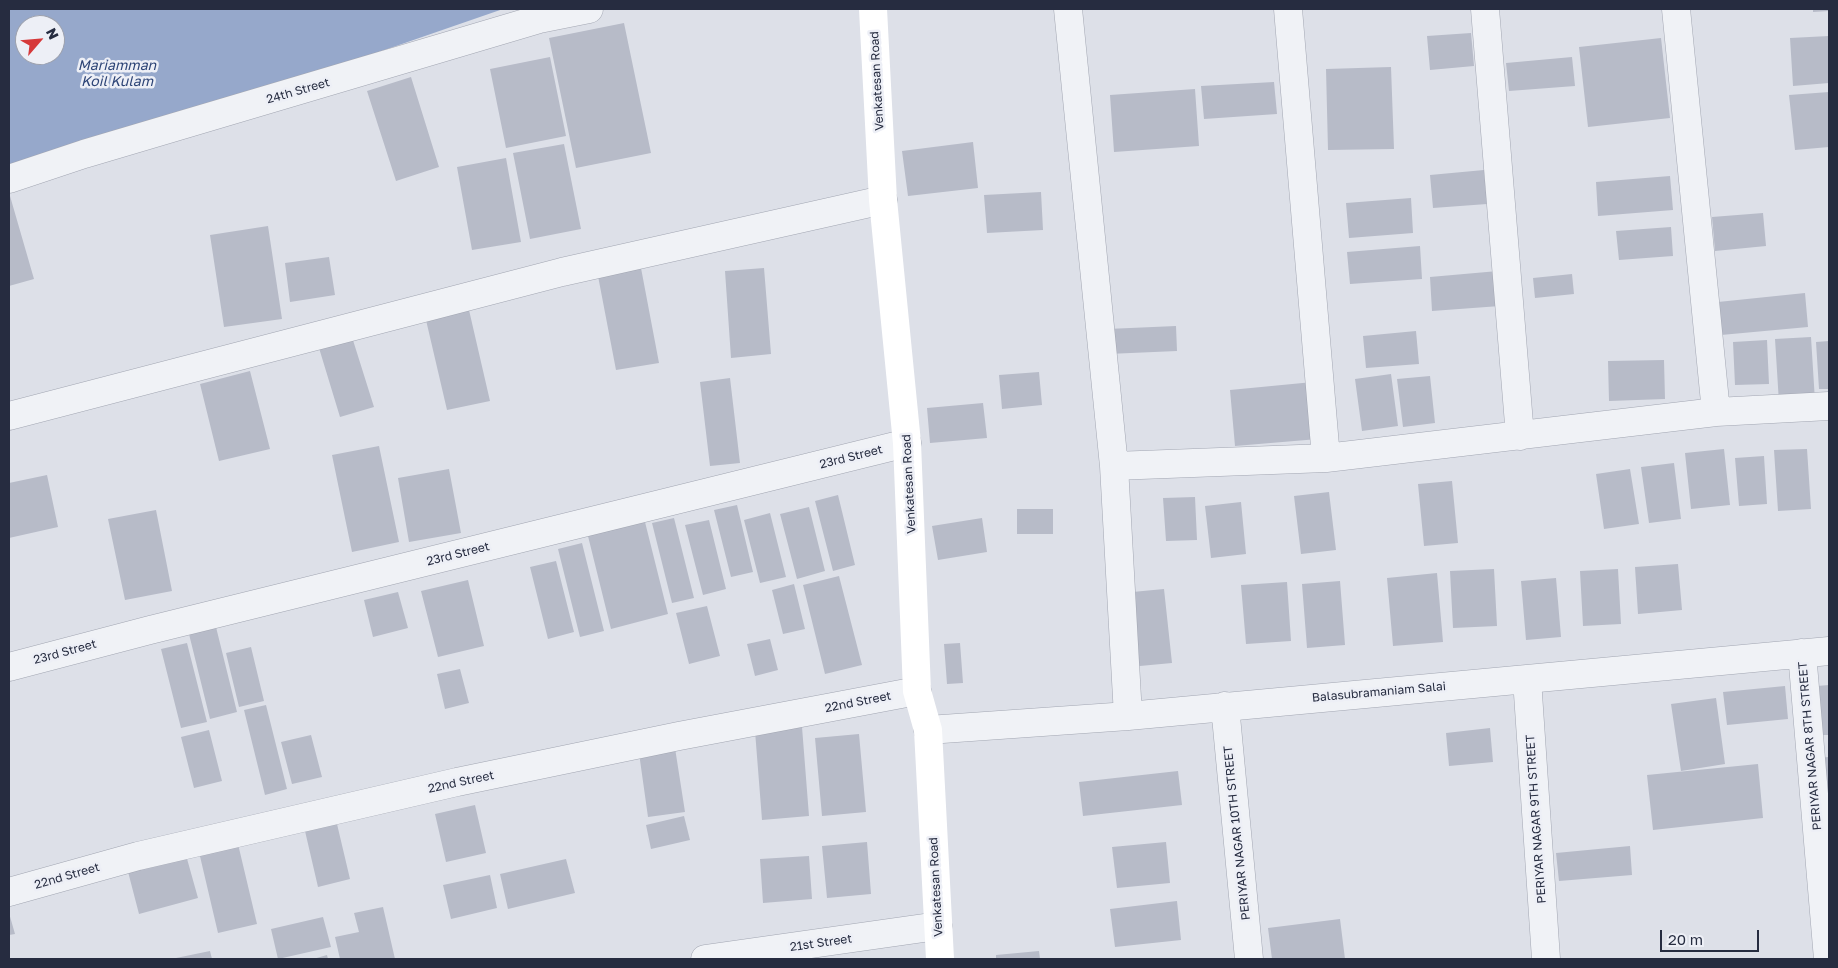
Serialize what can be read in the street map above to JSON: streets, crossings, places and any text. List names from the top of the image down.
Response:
{
  "streets": {
    "street": [
      "Venkatesan Road",
      "24th Street",
      "23rd Street",
      "Balasubramaniam Salai",
      "22nd Street",
      "PERIYAR NAGAR 8TH STREET",
      "PERIYAR NAGAR 9TH STREET",
      "PERIYAR NAGAR 10TH STREET",
      "21st Street"
    ]
  },
  "crossings": [
    ["Venkatesan Road", "23rd Street"],
    ["Venkatesan Road", "Balasubramaniam Salai"],
    ["Venkatesan Road", "22nd Street"],
    ["Venkatesan Road", "21st Street"],
    ["Balasubramaniam Salai", "PERIYAR NAGAR 8TH STREET"],
    ["Balasubramaniam Salai", "PERIYAR NAGAR 9TH STREET"],
    ["Balasubramaniam Salai", "PERIYAR NAGAR 10TH STREET"]
  ],
  "water": ["Mariamman Koil Kulam"],
  "scale_bar": "20 m",
  "north": "top right"
}
